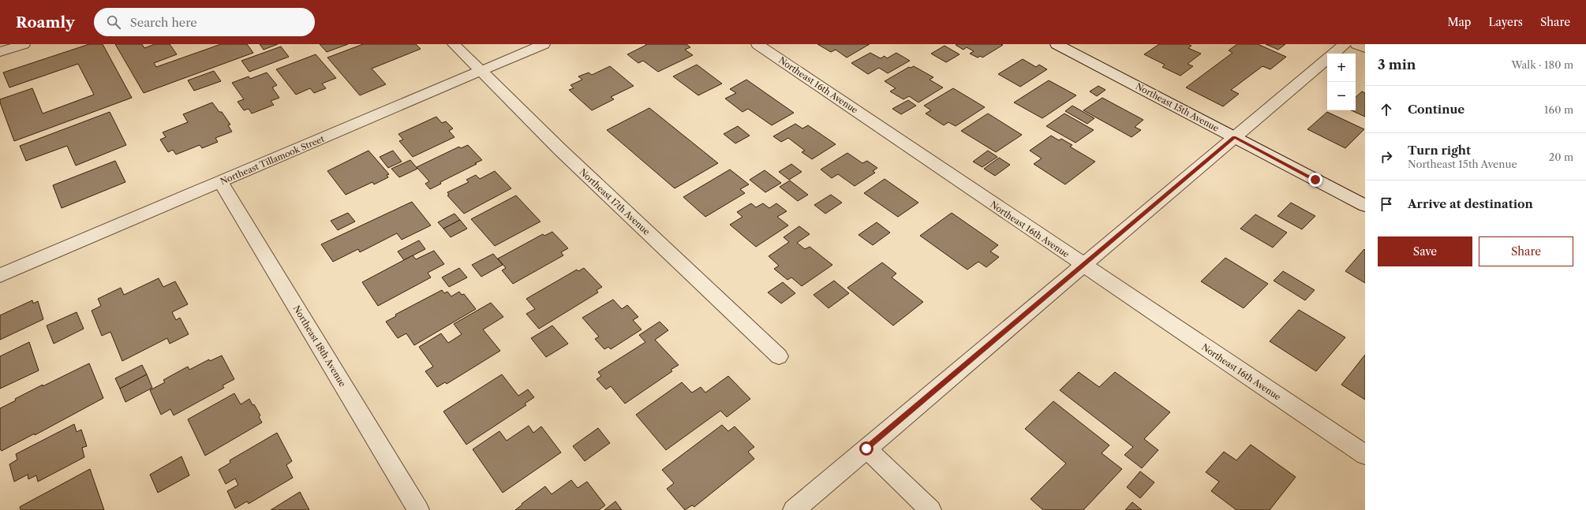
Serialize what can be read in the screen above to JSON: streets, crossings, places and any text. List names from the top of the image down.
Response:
{
  "streets": {
    "street": [
      "Northeast 16th Avenue",
      "Northeast 15th Avenue",
      "Northeast Tillamook Street",
      "Northeast 17th Avenue",
      "Northeast 18th Avenue"
    ]
  },
  "crossings": [
    ["Northeast Tillamook Street", "Northeast 17th Avenue"],
    ["Northeast Tillamook Street", "Northeast 18th Avenue"]
  ],
  "page": {
    "header": "Roamly",
    "search": "Search here",
    "nav": ["Map", "Layers", "Share"],
    "heading": ["3 min", "Walk · 180 m"],
    "map_buttons": ["+", "−"],
    "list": [
      ["Continue", "160 m"],
      ["Turn right", "Northeast 15th Avenue", "20 m"],
      "Arrive at destination"
    ],
    "buttons": ["Save", "Share"]
  }
}
